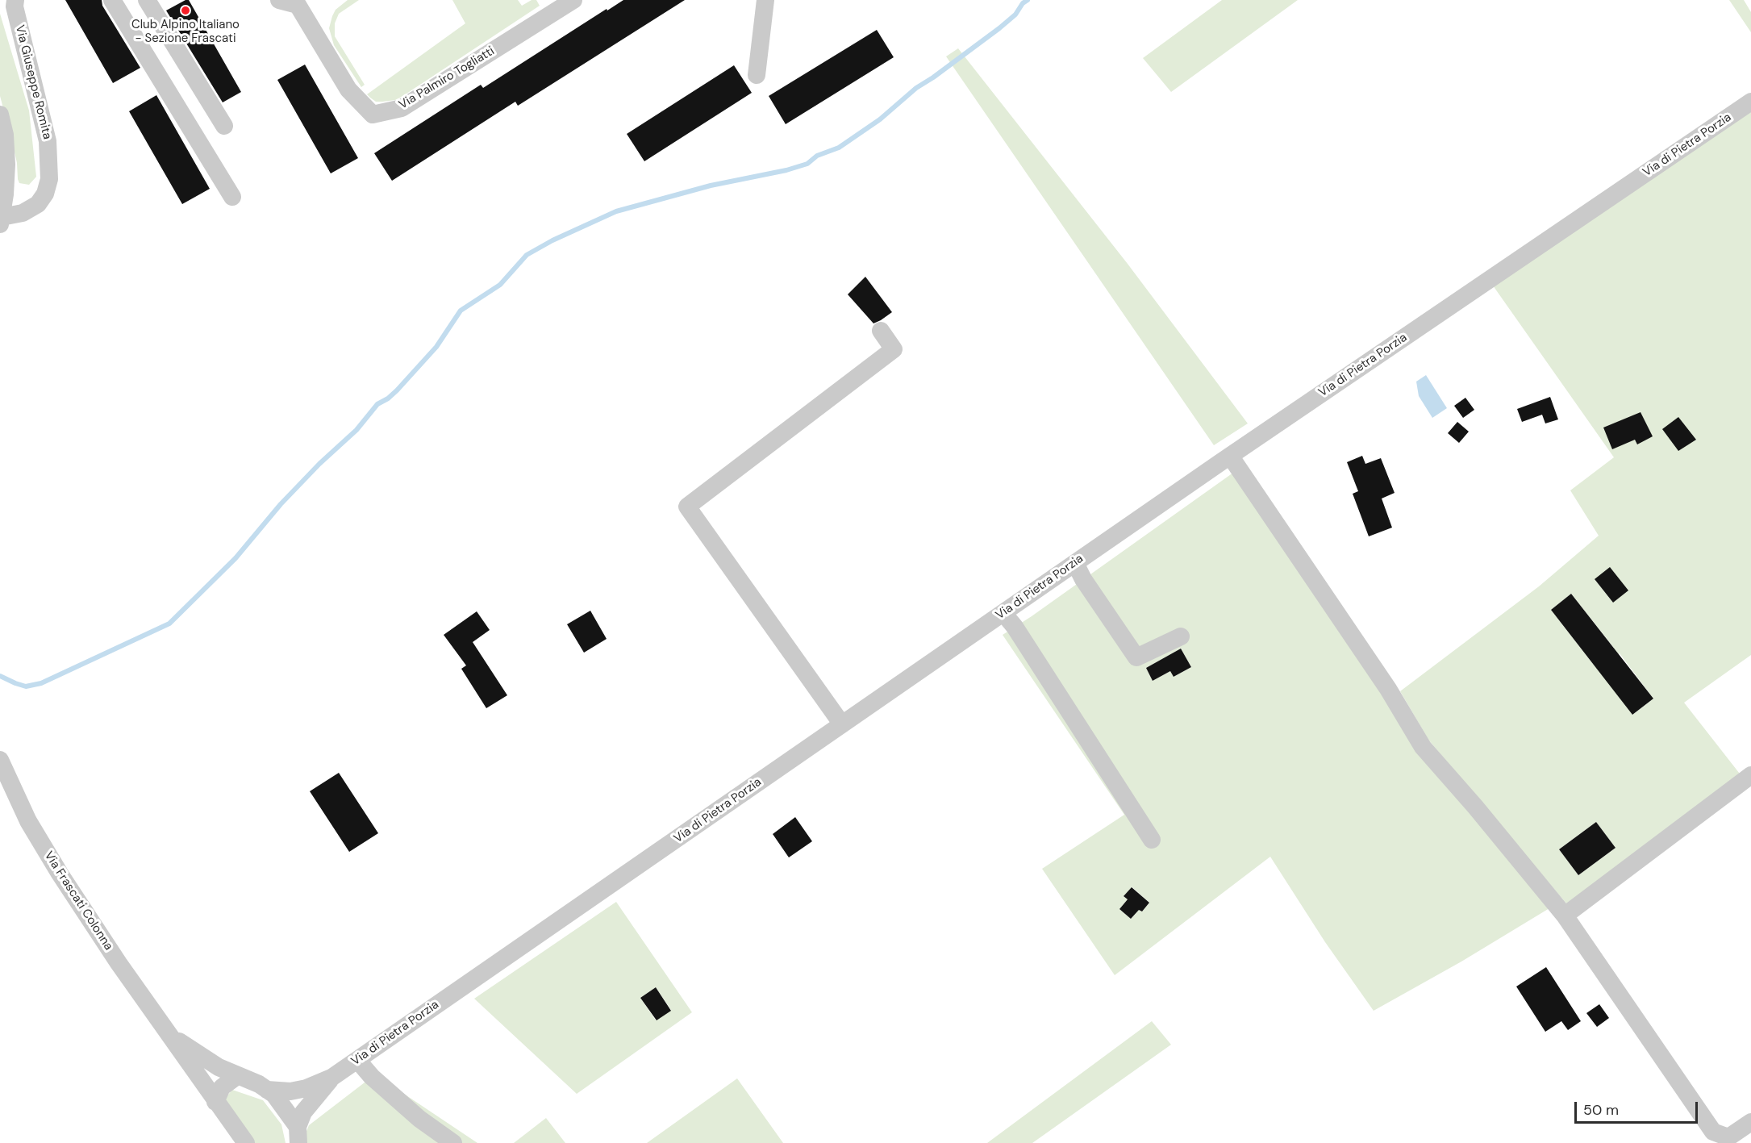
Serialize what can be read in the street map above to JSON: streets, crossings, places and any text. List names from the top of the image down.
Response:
{
  "streets": {
    "street": [
      "Via Palmiro Togliatti",
      "Via Giuseppe Romita",
      "Via di Pietra Porzia",
      "Via Frascati Colonna"
    ]
  },
  "places": ["Club Alpino Italiano - Sezione Frascati"],
  "scale_bar": "50 m"
}
